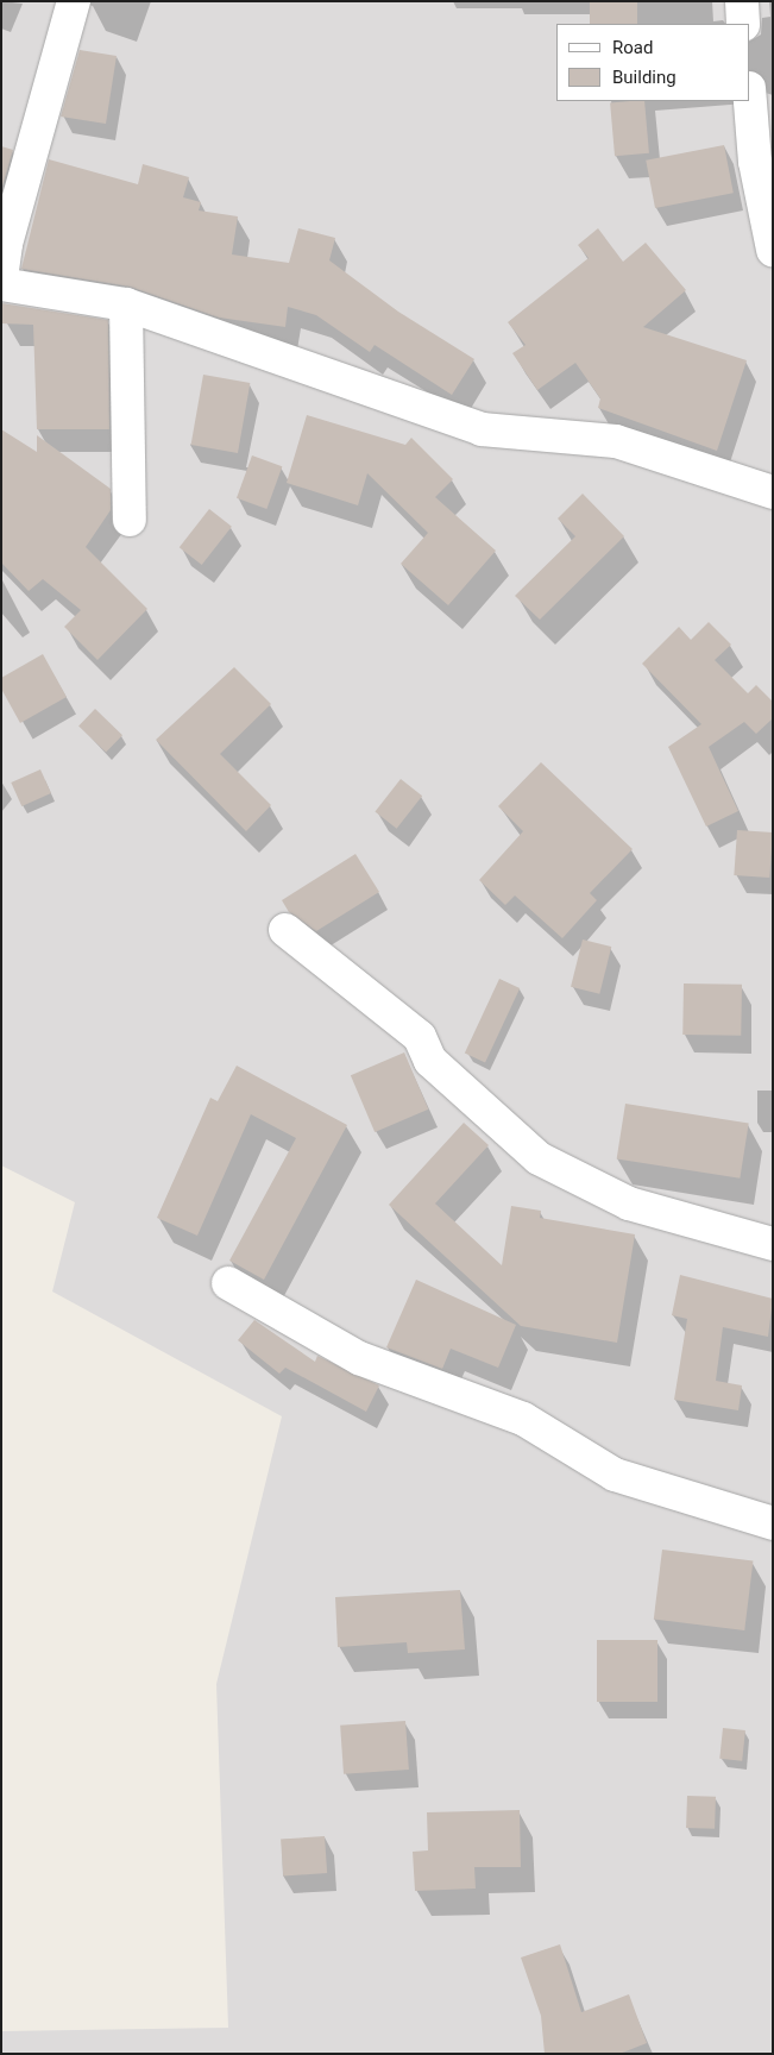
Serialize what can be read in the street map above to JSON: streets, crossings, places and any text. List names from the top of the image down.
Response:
{
  "legend": ["Road", "Building"]
}
